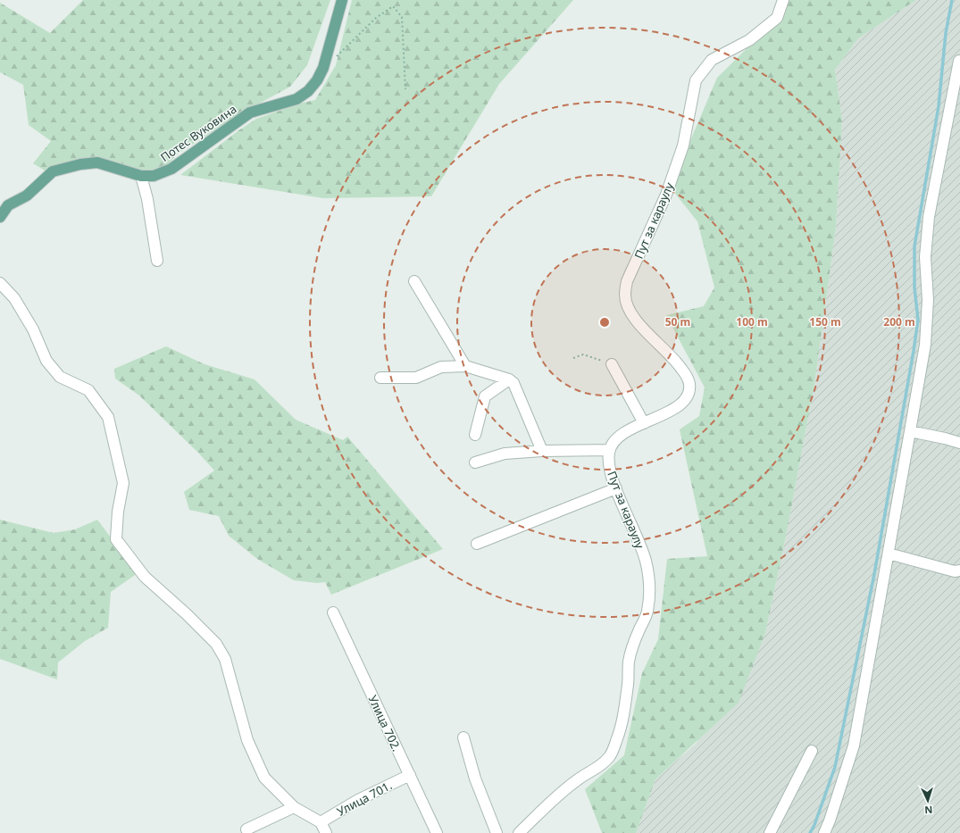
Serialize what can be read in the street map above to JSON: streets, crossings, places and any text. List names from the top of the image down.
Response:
{
  "streets": {
    "main road": ["Потес Вуковина"],
    "street": ["Пут за караулу", "Улица 702.", "Улица 701."]
  },
  "crossings": [
    ["Улица 702.", "Улица 701."]
  ],
  "north": "bottom",
  "rings": [
    "50 m",
    "100 m",
    "150 m",
    "200 m"
  ]
}
